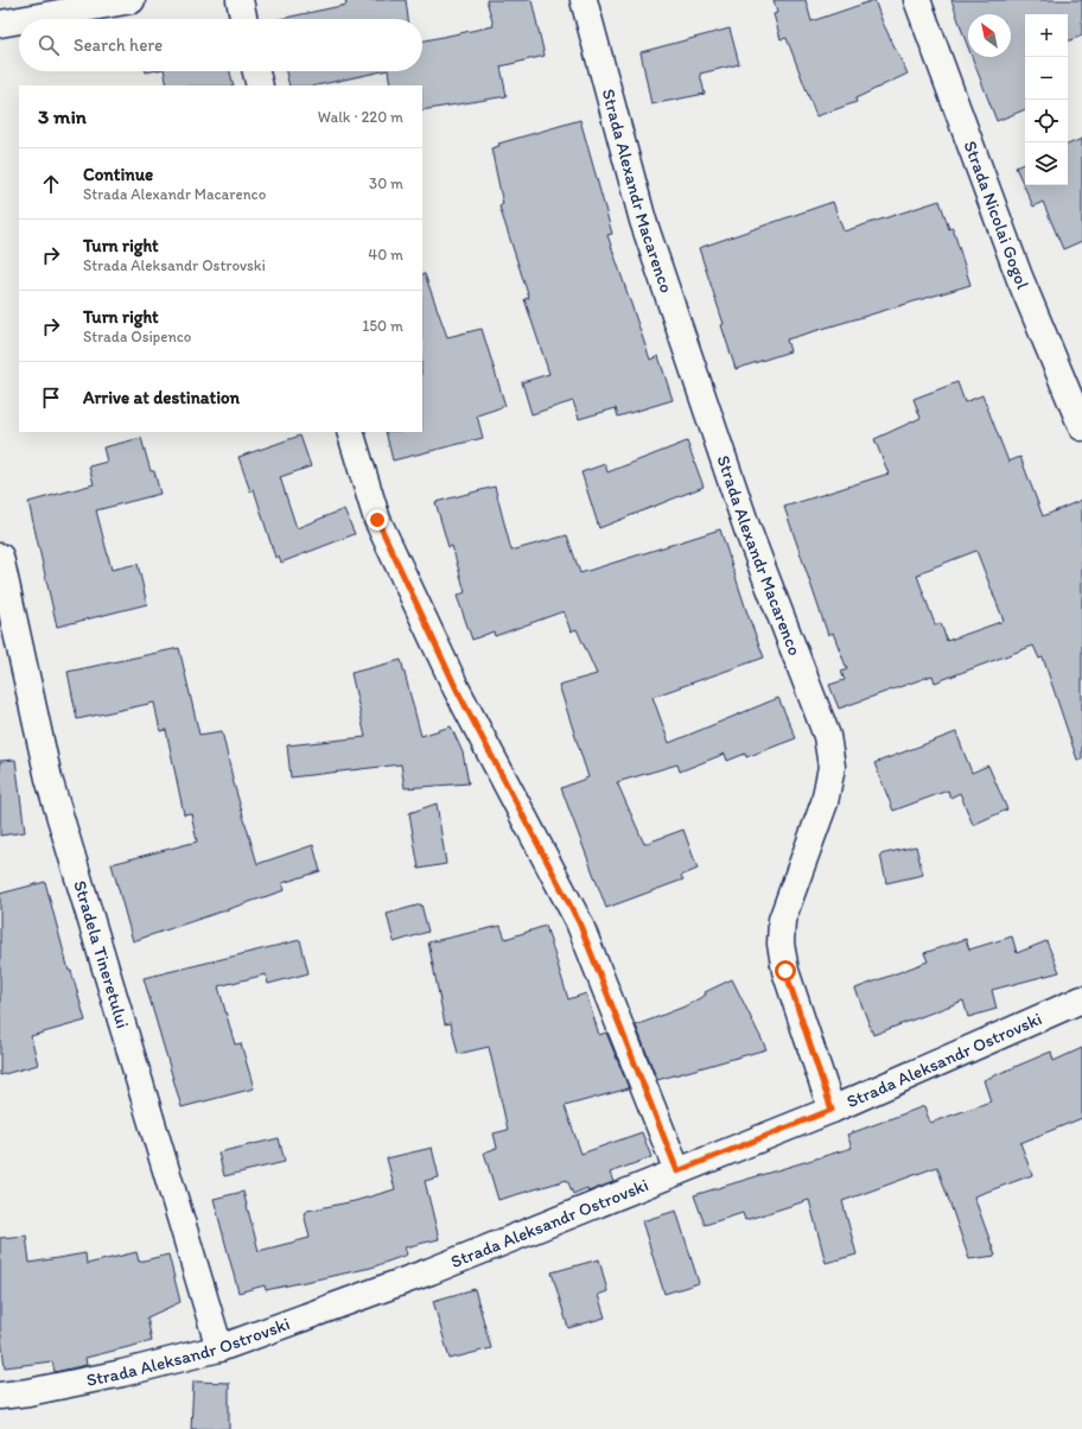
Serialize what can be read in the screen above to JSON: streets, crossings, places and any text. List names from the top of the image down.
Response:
{
  "streets": {
    "street": [
      "Strada Alexandr Macarenco",
      "Strada Nicolai Gogol",
      "Stradela Tineretului",
      "Strada Aleksandr Ostrovski"
    ]
  },
  "crossings": [
    ["Strada Alexandr Macarenco", "Strada Aleksandr Ostrovski"],
    ["Stradela Tineretului", "Strada Aleksandr Ostrovski"]
  ],
  "north": "top left",
  "page": {
    "map_buttons": ["+", "−"],
    "search": "Search here",
    "heading": ["3 min", "Walk · 220 m"],
    "list": [
      ["Continue", "Strada Alexandr Macarenco", "30 m"],
      ["Turn right", "Strada Aleksandr Ostrovski", "40 m"],
      ["Turn right", "Strada Osipenco", "150 m"],
      "Arrive at destination"
    ]
  }
}
